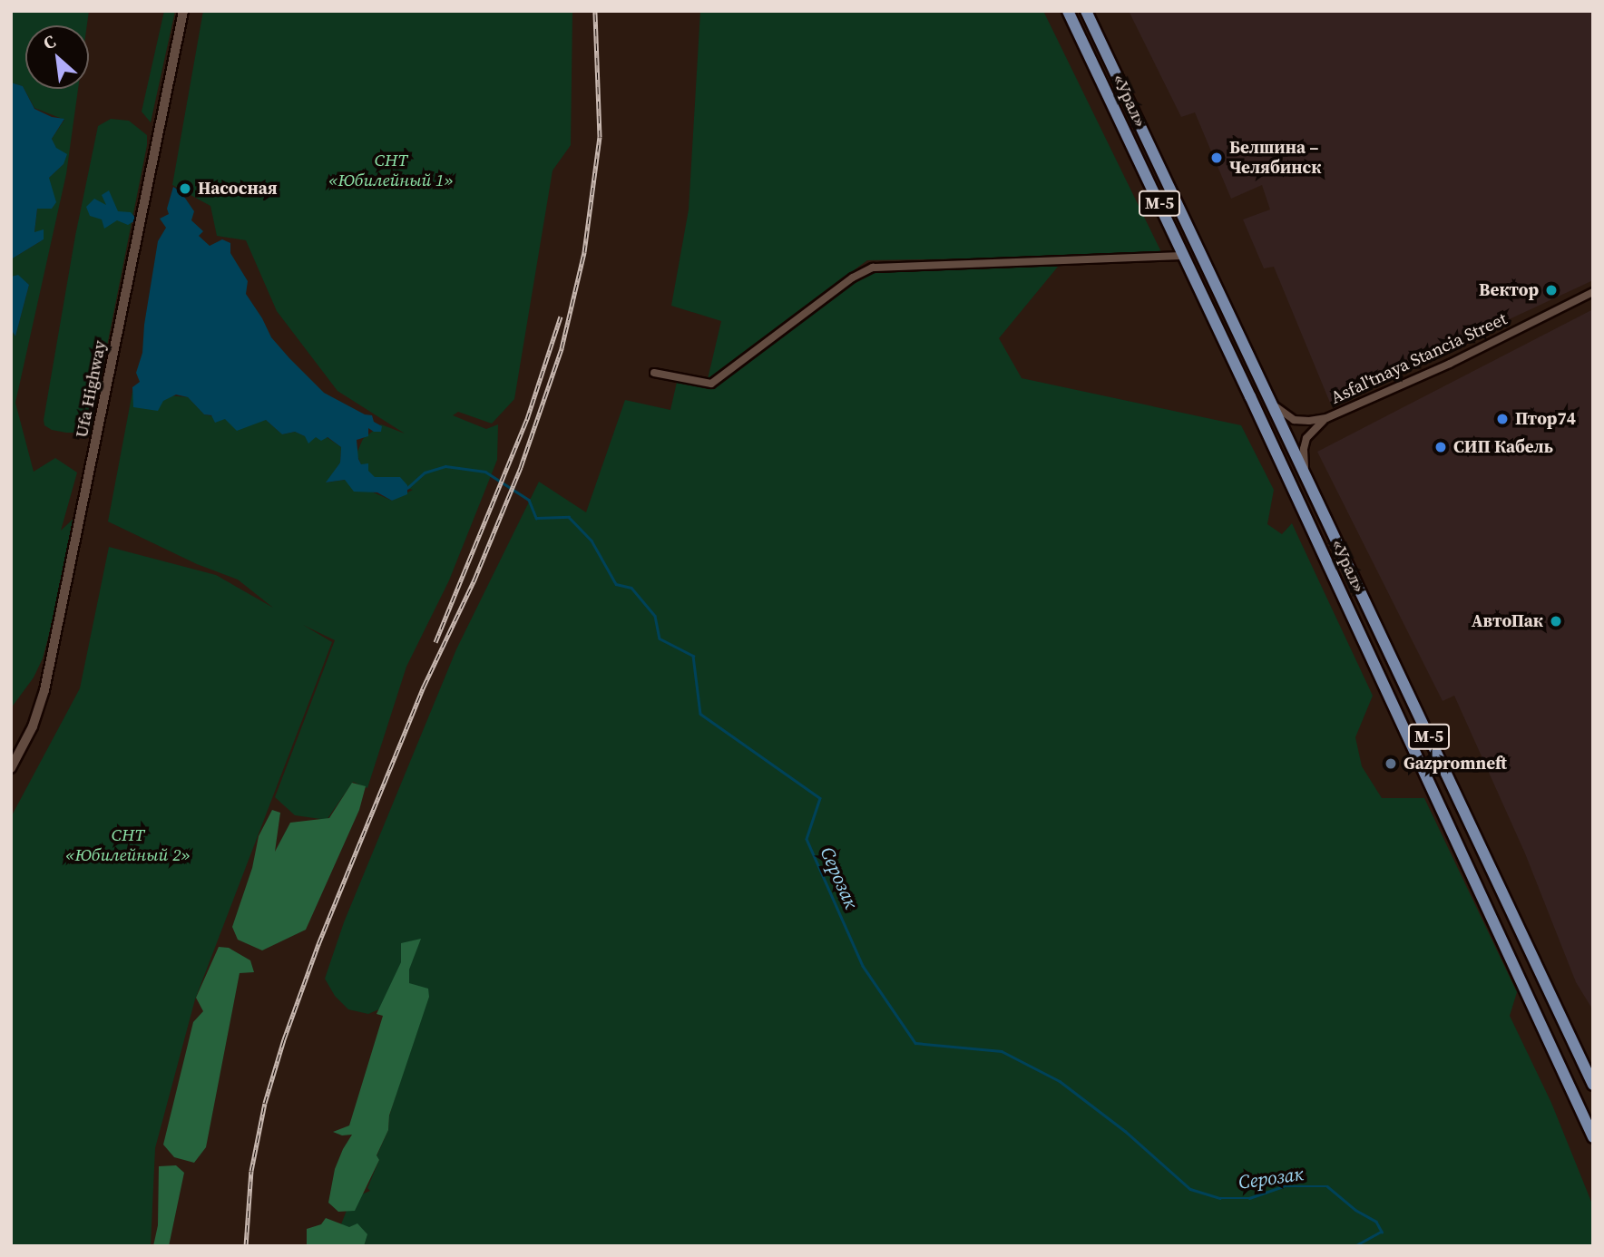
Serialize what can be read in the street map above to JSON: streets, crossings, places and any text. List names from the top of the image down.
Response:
{
  "streets": {
    "main road": ["«Урал»", "М-5", "Ufa Highway"],
    "street": ["Asfal'tnaya Stancia Street"]
  },
  "water": ["Серозак"],
  "parks": ["СНТ «Юбилейный 1»", "СНТ «Юбилейный 2»"],
  "places": [
    "Белшина – Челябинск",
    "Насосная",
    "Вектор",
    "Птор74",
    "СИП Кабель",
    "АвтоПак",
    "Gazpromneft"
  ],
  "north": "top left"
}
